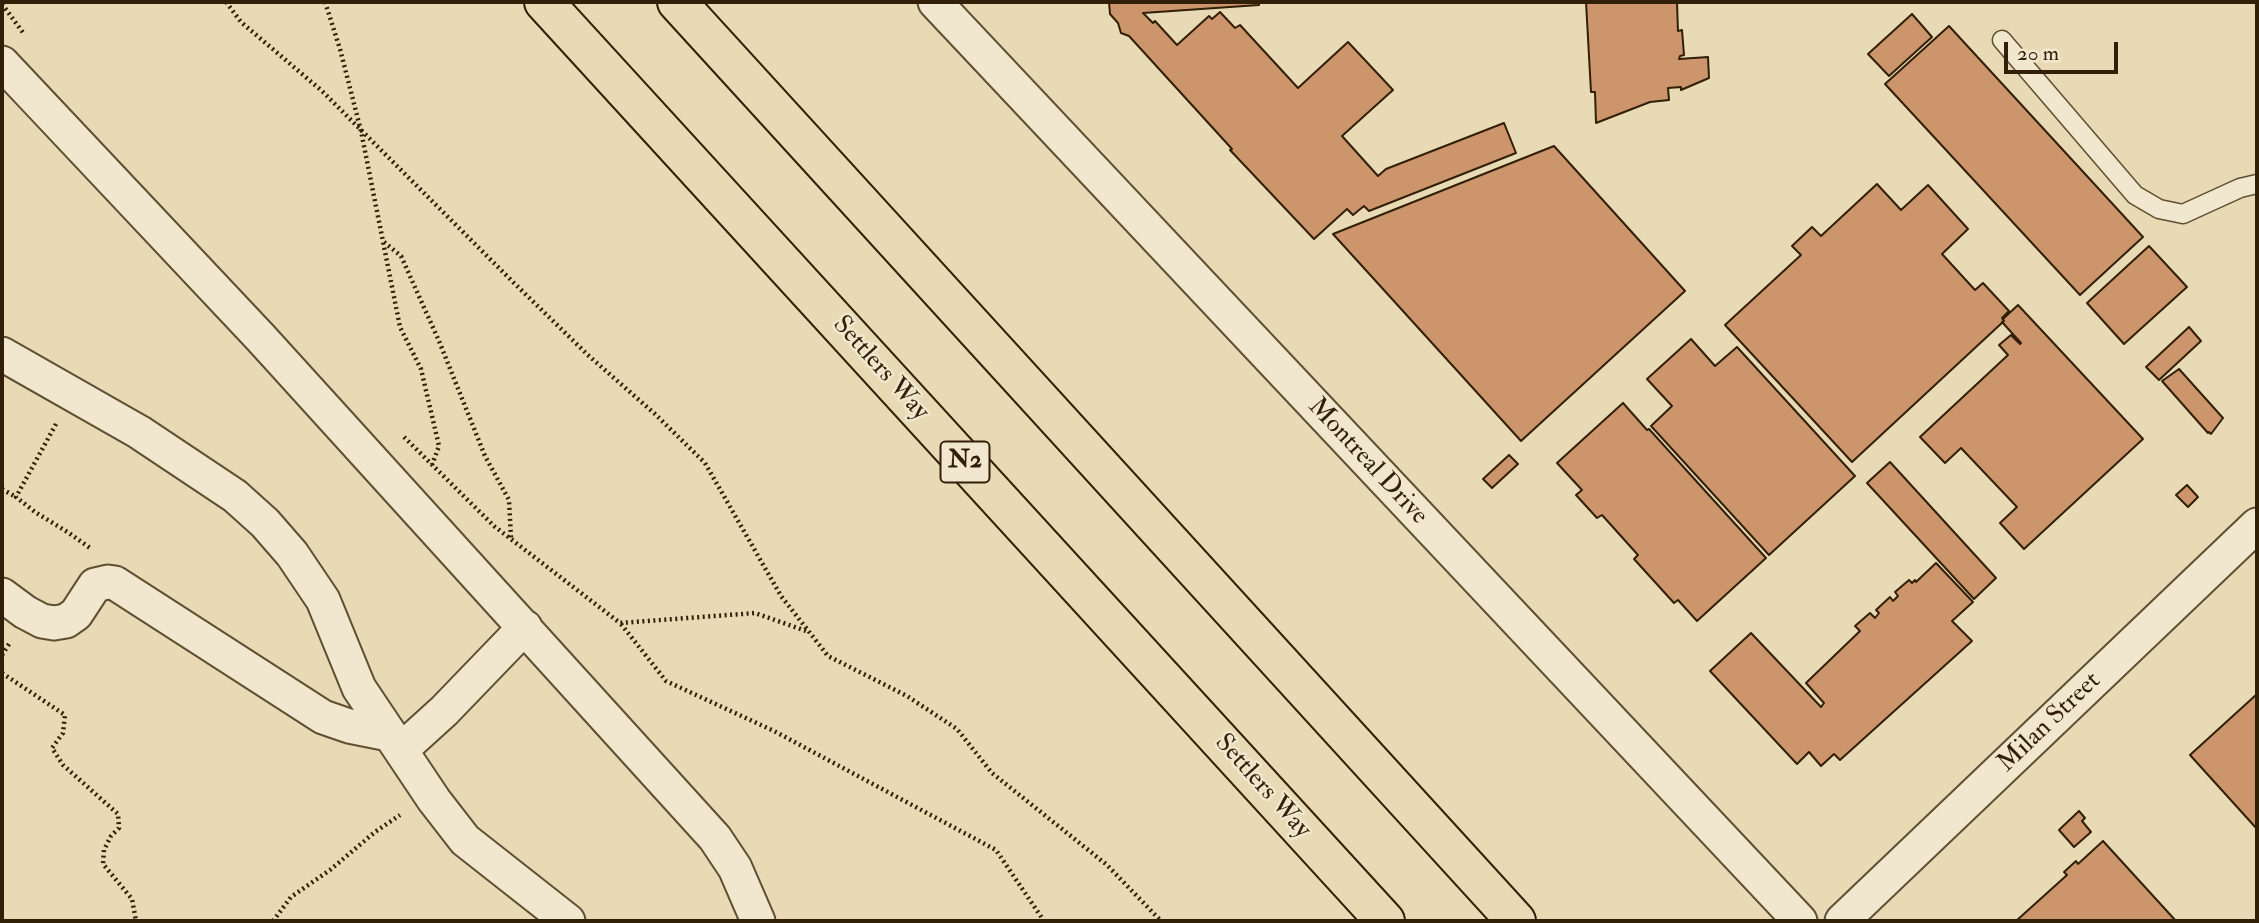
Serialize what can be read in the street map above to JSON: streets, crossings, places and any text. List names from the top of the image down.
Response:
{
  "streets": {
    "highway": ["Settlers Way", "N2"],
    "street": ["Montreal Drive", "Milan Street"]
  },
  "scale_bar": "20 m"
}
